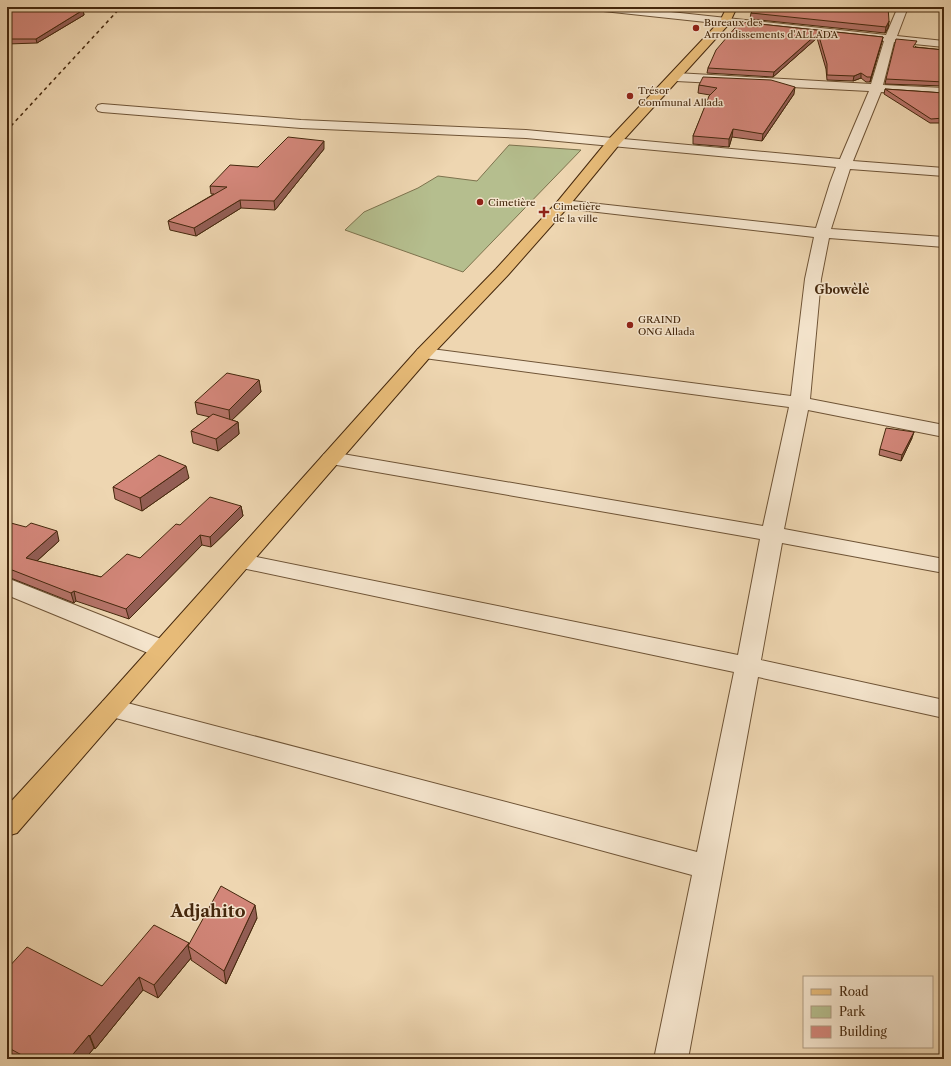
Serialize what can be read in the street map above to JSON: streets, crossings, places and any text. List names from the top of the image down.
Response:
{
  "districts": ["Gbowèlè", "Adjahito"],
  "places": {
    "other": [
      "Bureaux des Arrondissements d'ALLADA",
      "Trésor Communal Allada",
      "Cimetière",
      "GRAIND ONG Allada"
    ],
    "health": ["Cimetière de la ville"]
  },
  "legend": ["Road", "Park", "Building"]
}
